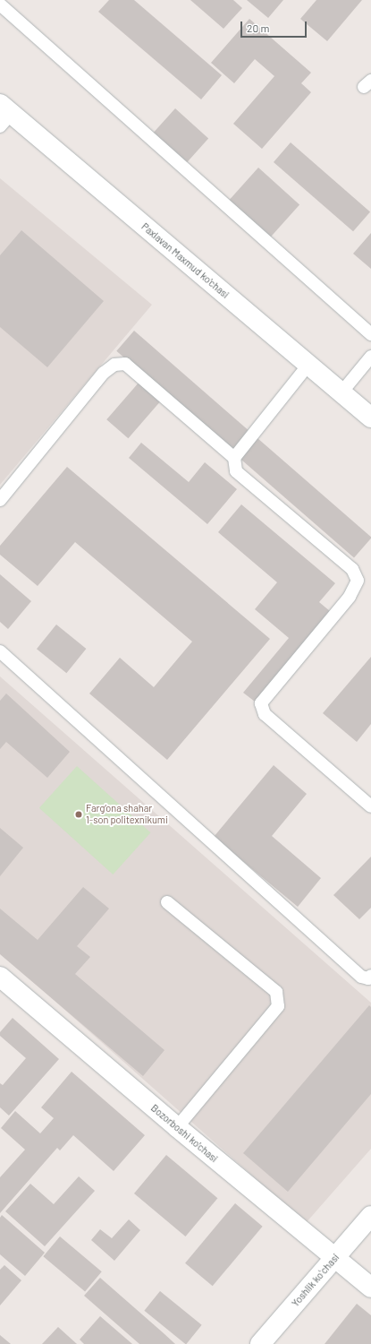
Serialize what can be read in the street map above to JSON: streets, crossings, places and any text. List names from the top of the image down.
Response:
{
  "streets": {
    "street": ["Paxlavan Maxmud ko'chasi", "Bozorboshi ko'chasi", "Yoshlik koʻchasi"]
  },
  "crossings": [
    ["Bozorboshi ko'chasi", "Yoshlik koʻchasi"]
  ],
  "places": ["Farg‘ona shahar 1-son politexnikumi"],
  "scale_bar": "20 m"
}
